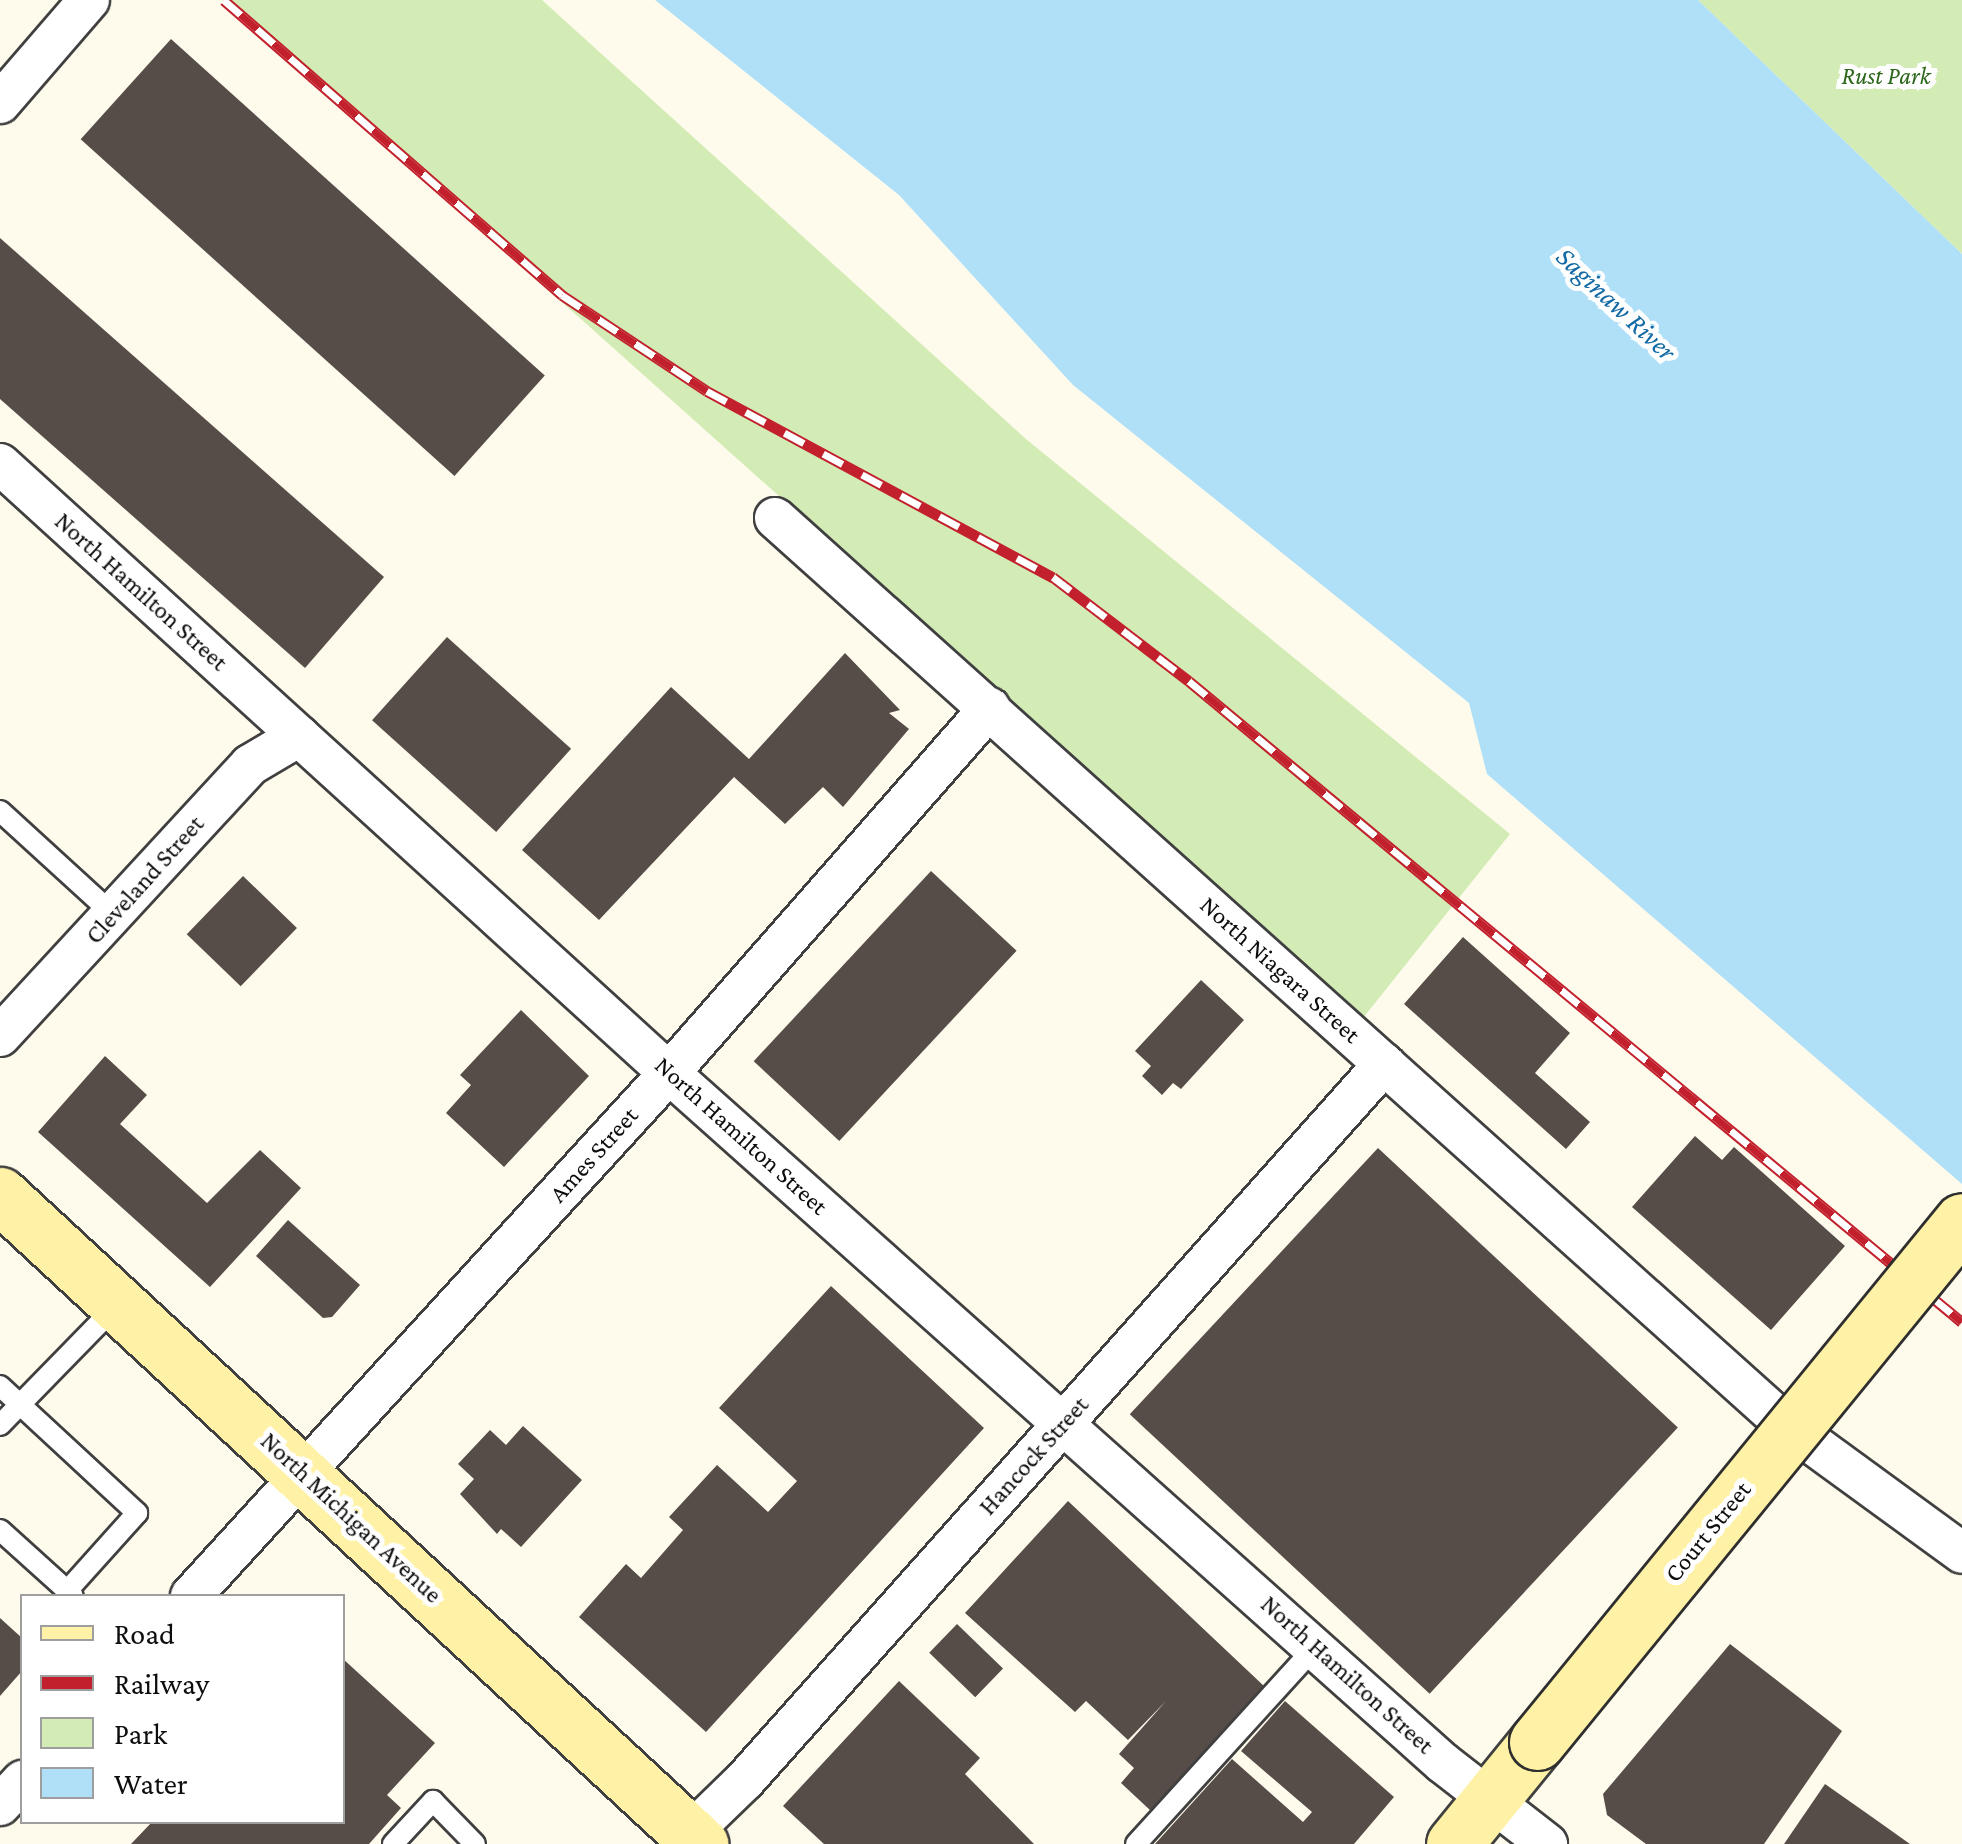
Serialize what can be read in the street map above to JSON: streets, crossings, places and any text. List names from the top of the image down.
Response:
{
  "streets": {
    "main road": ["North Michigan Avenue", "Court Street"],
    "street": [
      "North Hamilton Street",
      "Cleveland Street",
      "North Niagara Street",
      "Ames Street",
      "Hancock Street"
    ]
  },
  "crossings": [
    ["North Hamilton Street", "Cleveland Street"],
    ["North Hamilton Street", "Ames Street"],
    ["North Hamilton Street", "Hancock Street"],
    ["North Hamilton Street", "Court Street"],
    ["North Niagara Street", "Ames Street"],
    ["North Niagara Street", "Hancock Street"],
    ["Ames Street", "North Michigan Avenue"],
    ["Hancock Street", "North Michigan Avenue"]
  ],
  "water": ["Saginaw River"],
  "parks": ["Rust Park"],
  "legend": [
    "Road",
    "Railway",
    "Park",
    "Water"
  ]
}
